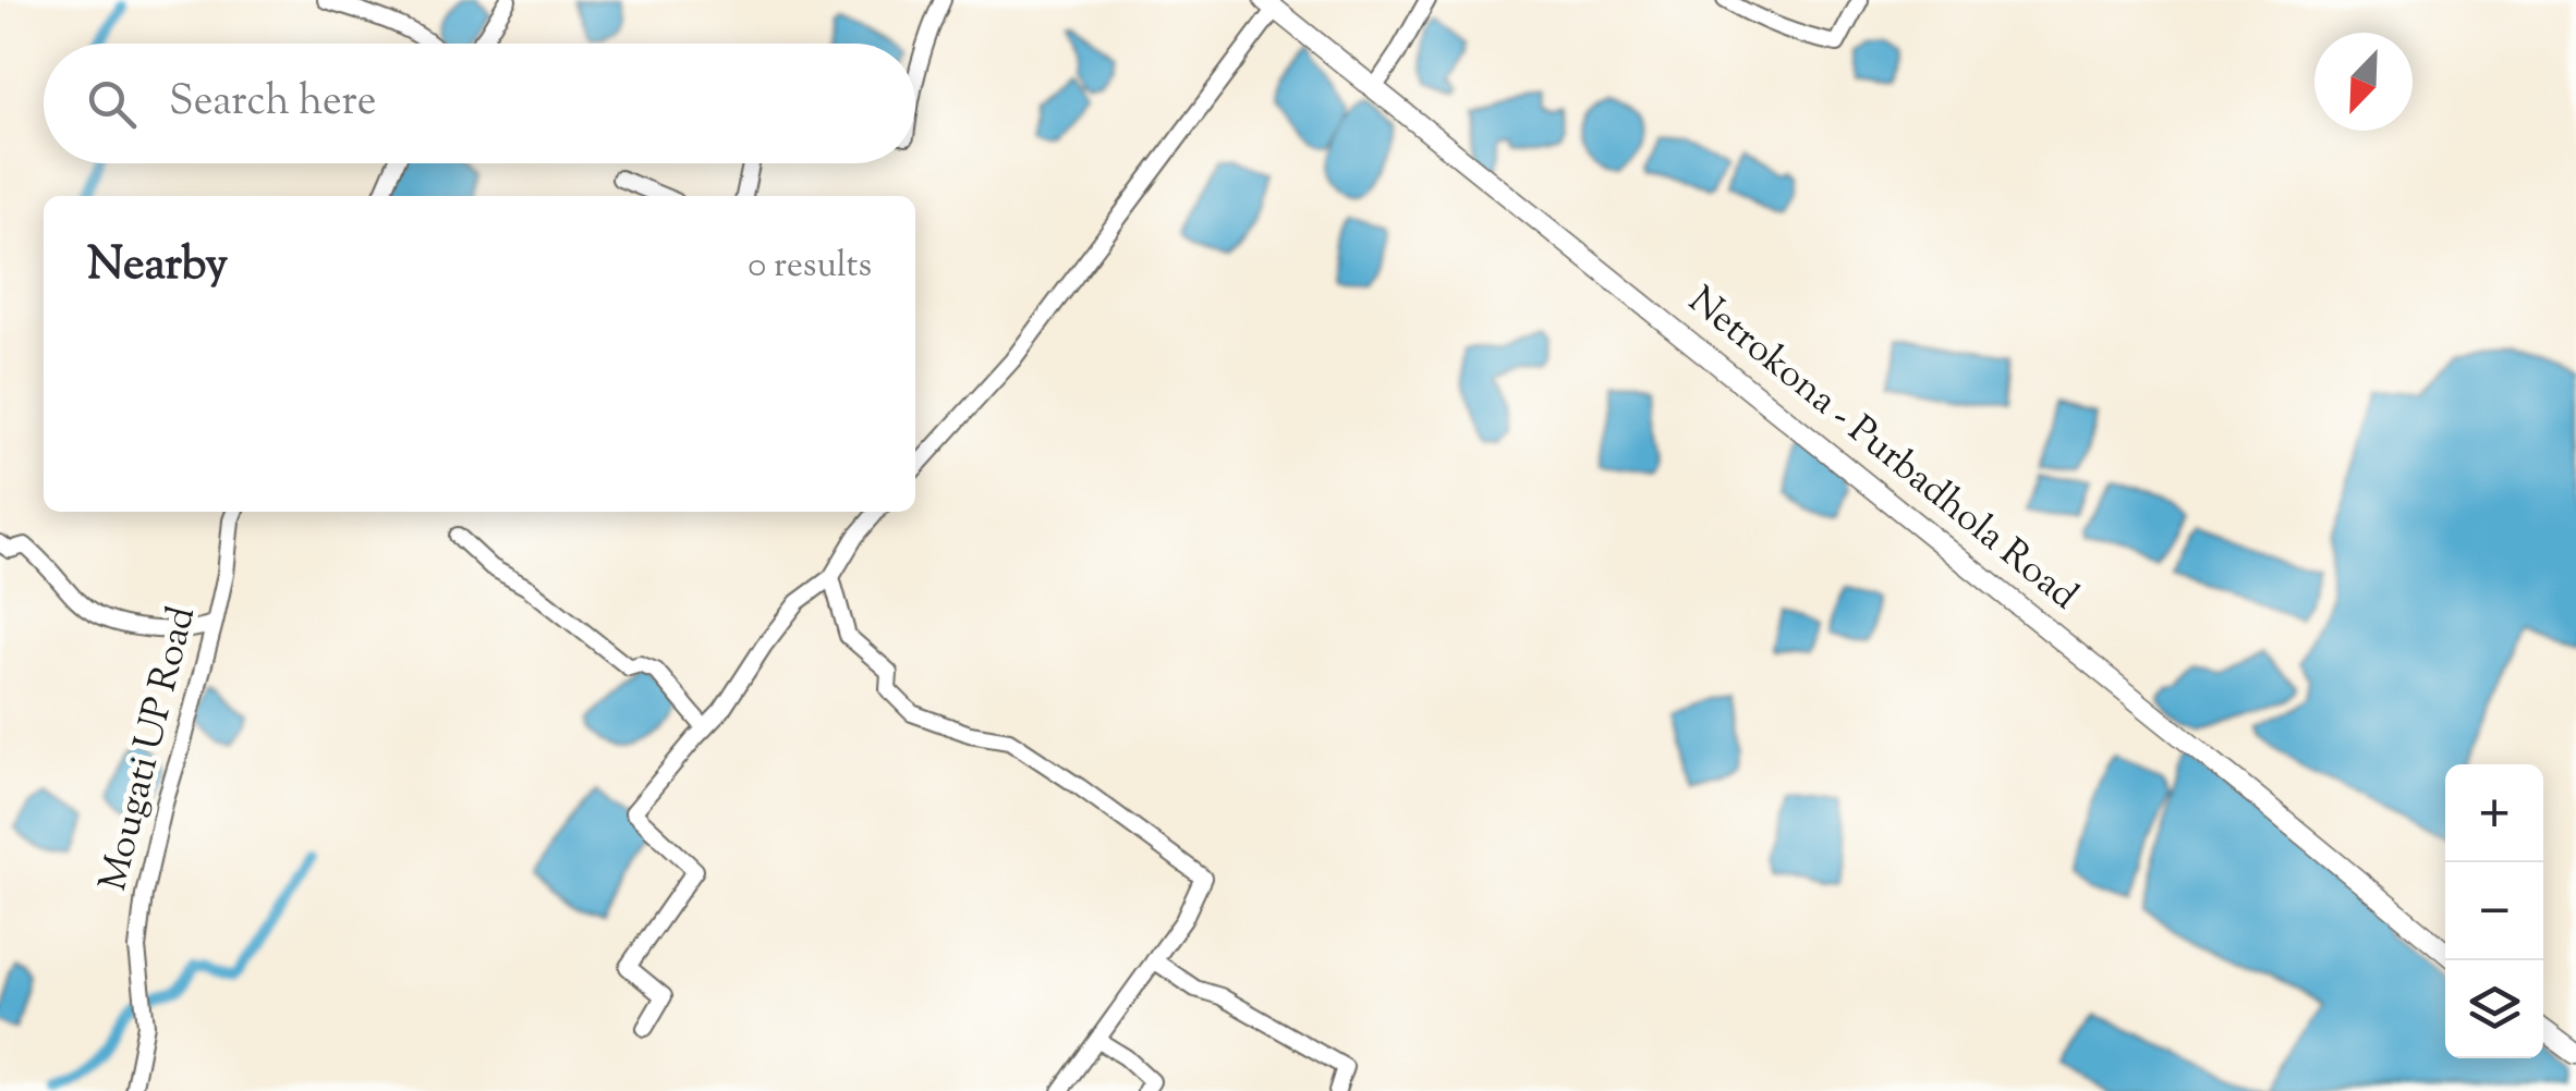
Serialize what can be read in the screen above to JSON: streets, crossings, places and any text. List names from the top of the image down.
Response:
{
  "streets": {
    "main road": ["Netrokona - Purbadhola Road"],
    "street": ["Mougati UP Road"]
  },
  "north": "bottom left",
  "page": {
    "search": "Search here",
    "heading": ["Nearby", "0 results"],
    "map_buttons": ["+", "−"]
  }
}
